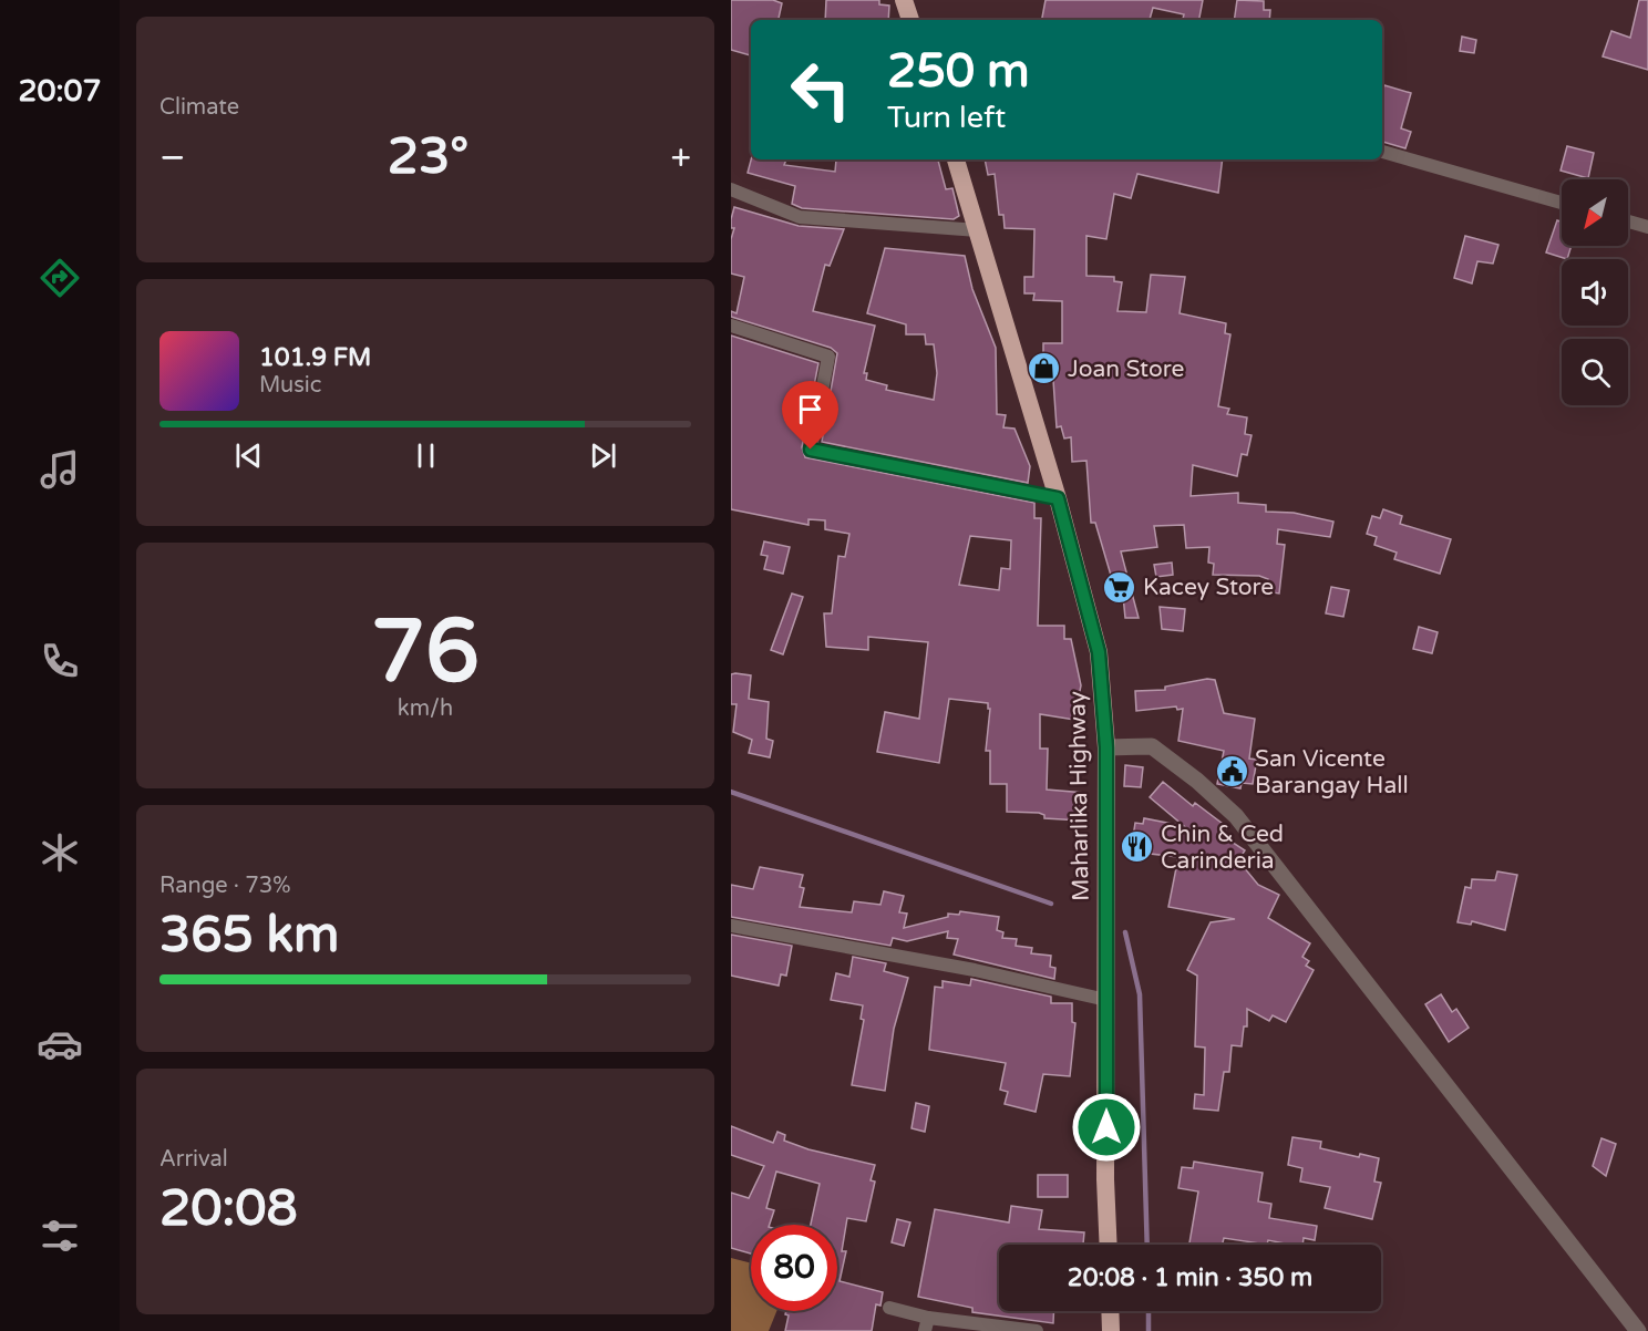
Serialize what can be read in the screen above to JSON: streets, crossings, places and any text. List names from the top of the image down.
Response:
{
  "streets": {
    "highway": ["Maharlika Highway"]
  },
  "places": {
    "shop": ["Joan Store"],
    "supermarket": ["Kacey Store"],
    "public building": ["San Vicente Barangay Hall"],
    "restaurant": ["Chin & Ced Carinderia"]
  },
  "north": "bottom left",
  "page": {
    "tabs": "20:07",
    "tile": [
      "Climate",
      ["76", "km/h"],
      ["Range · 73%", "365 km"],
      ["Arrival", "20:08"]
    ],
    "turn": ["250 m", "Turn left"],
    "heat": ["−", "23°", "+"],
    "song": ["101.9 FM", "Music"],
    "limit": "80",
    "trip": "20:08 · 1 min · 350 m"
  }
}
